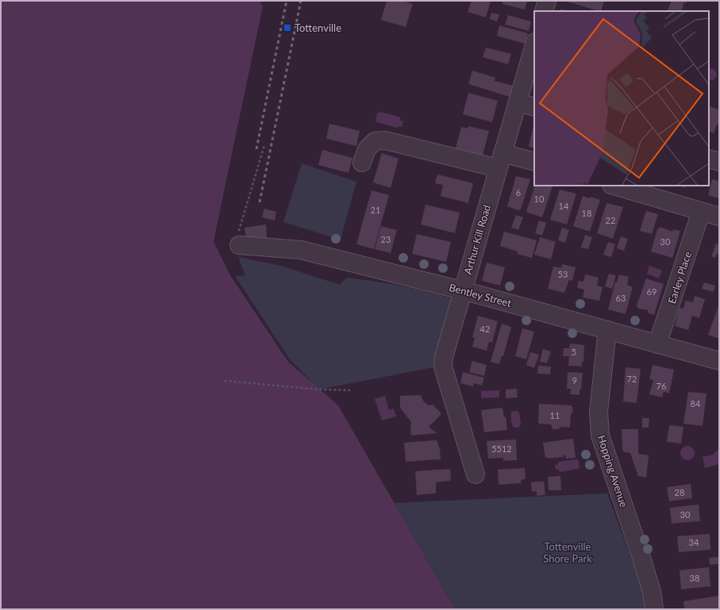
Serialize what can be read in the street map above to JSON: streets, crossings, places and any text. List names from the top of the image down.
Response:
{
  "streets": {
    "street": [
      "Arthur Kill Road",
      "Earley Place",
      "Bentley Street",
      "Hopping Avenue"
    ]
  },
  "crossings": [
    ["Arthur Kill Road", "Bentley Street"],
    ["Earley Place", "Bentley Street"],
    ["Bentley Street", "Hopping Avenue"]
  ],
  "parks": ["Tottenville Shore Park"],
  "places": {
    "transit": ["Tottenville"]
  },
  "house_numbers": [
    "6",
    "10",
    "14",
    "21",
    "18",
    "22",
    "23",
    "30",
    "53",
    "69",
    "63",
    "42",
    "5",
    "72",
    "9",
    "76",
    "84",
    "11",
    "5512",
    "28",
    "30",
    "34",
    "38"
  ]
}
